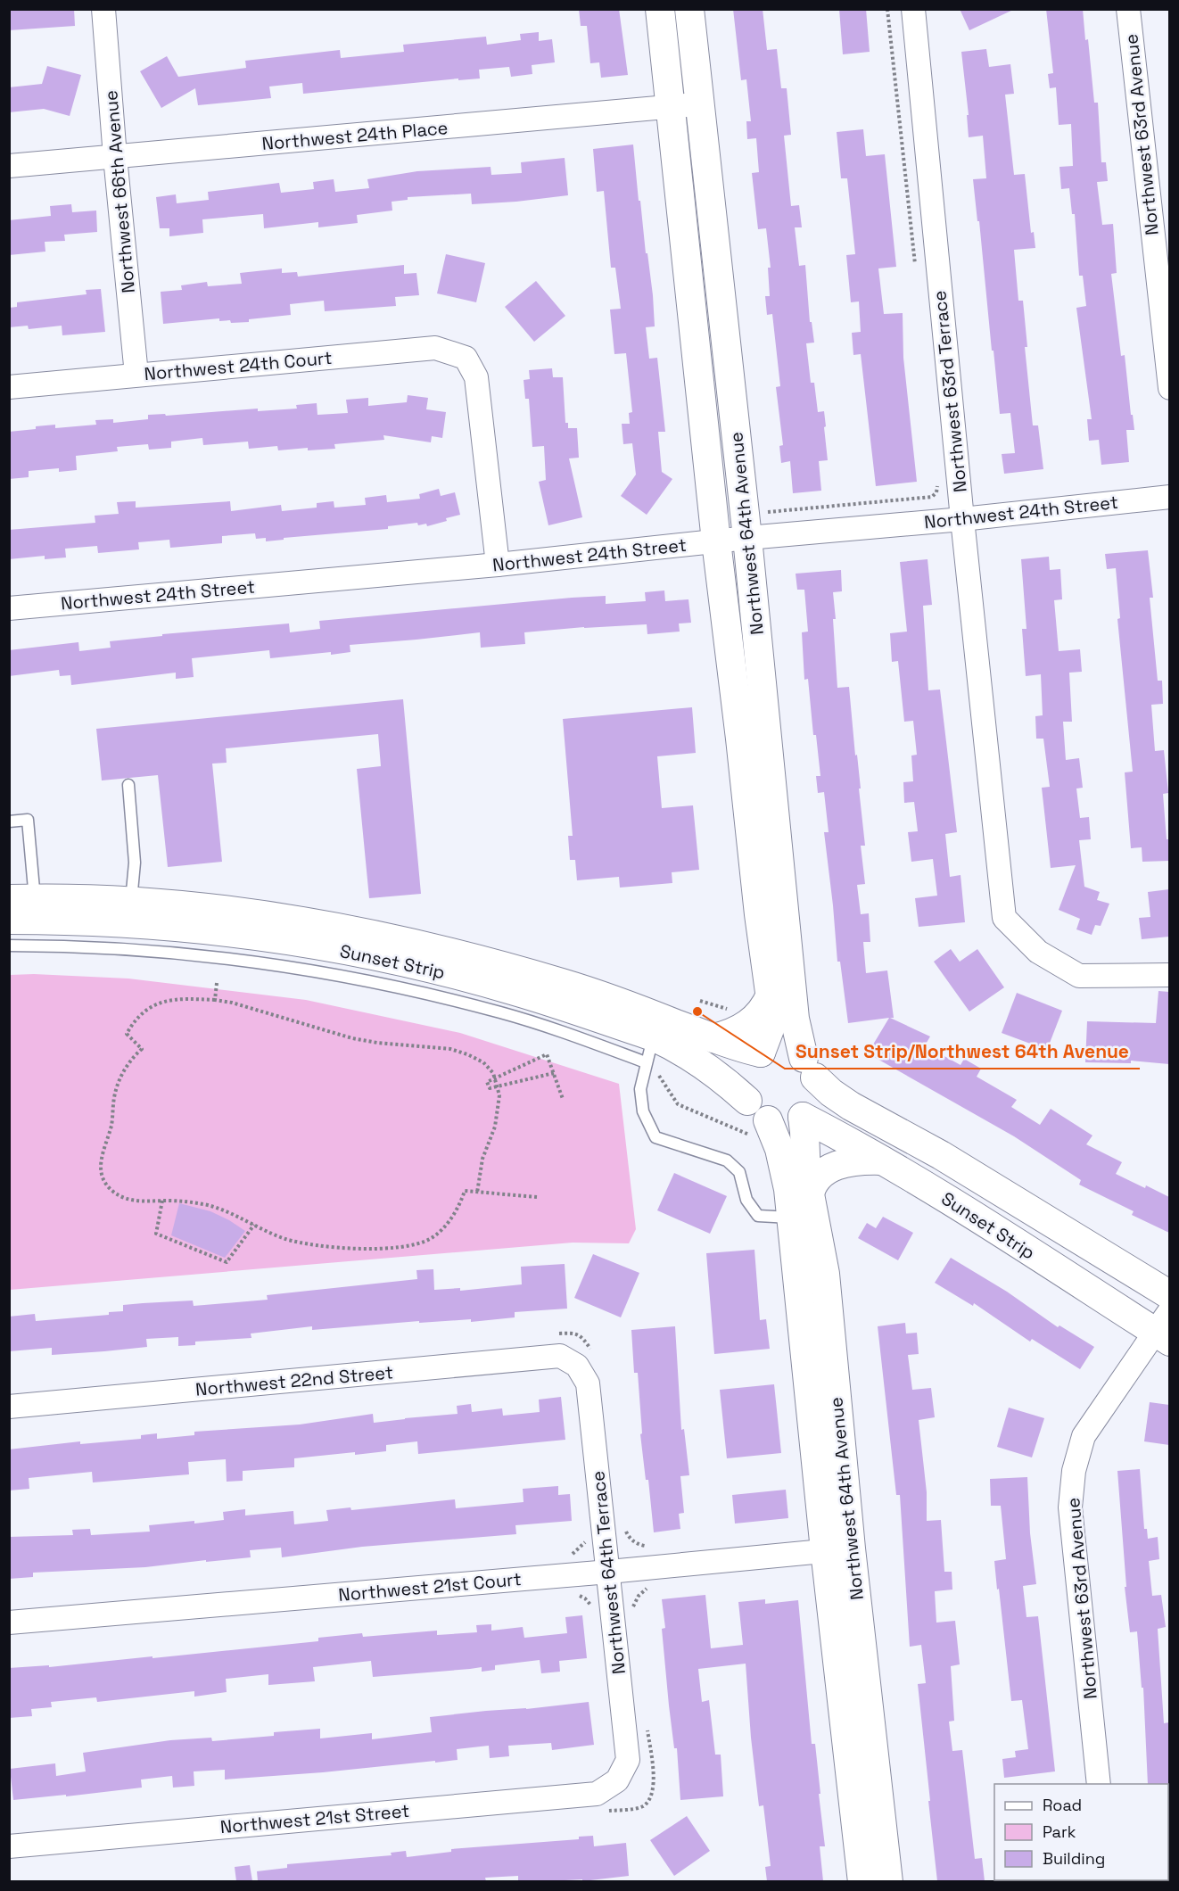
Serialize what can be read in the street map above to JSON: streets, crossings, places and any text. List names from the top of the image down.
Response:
{
  "streets": {
    "street": [
      "Northwest 63rd Avenue",
      "Northwest 24th Place",
      "Northwest 66th Avenue",
      "Northwest 24th Court",
      "Northwest 63rd Terrace",
      "Northwest 24th Street",
      "Northwest 64th Avenue",
      "Sunset Strip",
      "Northwest 22nd Street",
      "Northwest 64th Terrace",
      "Northwest 21st Court",
      "Northwest 21st Street"
    ]
  },
  "crossings": [
    ["Northwest 63rd Avenue", "Sunset Strip"],
    ["Northwest 24th Place", "Northwest 66th Avenue"],
    ["Northwest 24th Place", "Northwest 64th Avenue"],
    ["Northwest 66th Avenue", "Northwest 24th Court"],
    ["Northwest 24th Court", "Northwest 24th Street"],
    ["Northwest 63rd Terrace", "Northwest 24th Street"],
    ["Northwest 24th Street", "Northwest 64th Avenue"],
    ["Northwest 64th Avenue", "Sunset Strip"],
    ["Northwest 64th Avenue", "Northwest 21st Court"],
    ["Northwest 22nd Street", "Northwest 64th Terrace"],
    ["Northwest 64th Terrace", "Northwest 21st Court"],
    ["Northwest 64th Terrace", "Northwest 21st Street"]
  ],
  "places": ["Sunset Strip/Northwest 64th Avenue"],
  "legend": ["Road", "Park", "Building"]
}
